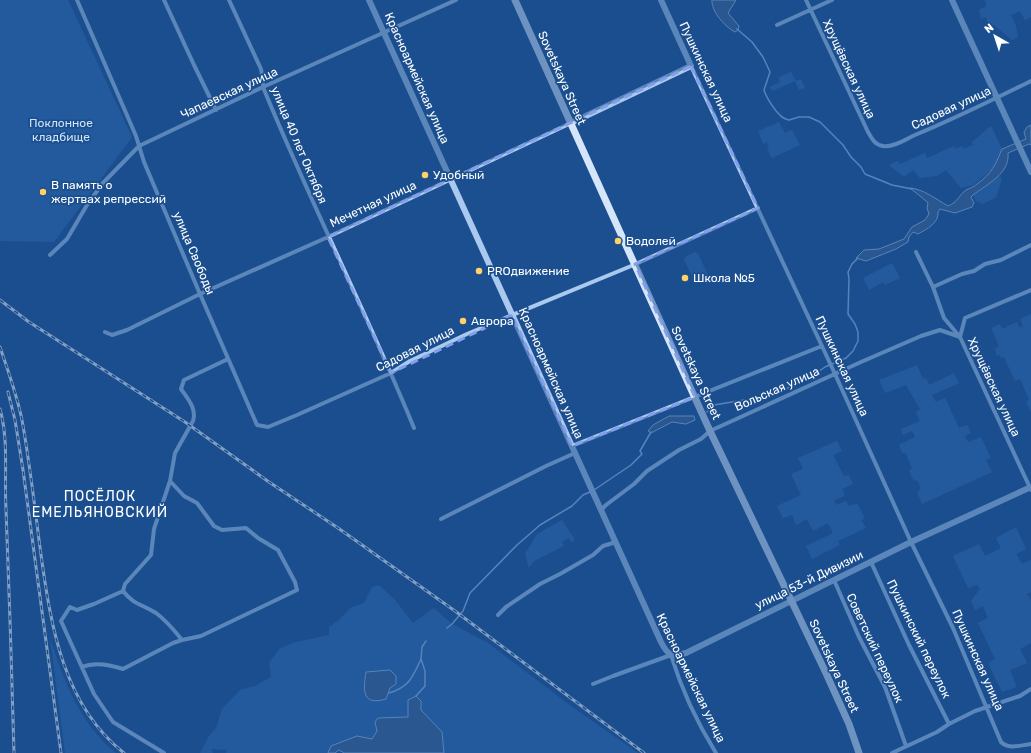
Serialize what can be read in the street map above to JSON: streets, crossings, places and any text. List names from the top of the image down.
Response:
{
  "streets": {
    "main road": ["Sovetskaya Street"],
    "street": [
      "Хрущёвская улица",
      "Пушкинская улица",
      "Красноармейская улица",
      "Чапаевская улица",
      "Садовая улица",
      "улица 40 лет Октября",
      "Мечетная улица",
      "улица Свободы",
      "Вольская улица",
      "улица 53-й Дивизии",
      "Пушкинский переулок",
      "Советский переулок"
    ]
  },
  "crossings": [
    ["Хрущёвская улица", "Садовая улица"],
    ["Хрущёвская улица", "Вольская улица"],
    ["Хрущёвская улица", "улица 53-й Дивизии"],
    ["Пушкинская улица", "Садовая улица"],
    ["Пушкинская улица", "Мечетная улица"],
    ["Пушкинская улица", "Вольская улица"],
    ["Пушкинская улица", "улица 53-й Дивизии"],
    ["Красноармейская улица", "Чапаевская улица"],
    ["Красноармейская улица", "Садовая улица"],
    ["Красноармейская улица", "Мечетная улица"],
    ["Красноармейская улица", "Вольская улица"],
    ["Красноармейская улица", "улица 53-й Дивизии"],
    ["Sovetskaya Street", "Садовая улица"],
    ["Sovetskaya Street", "Мечетная улица"],
    ["Sovetskaya Street", "Вольская улица"],
    ["Sovetskaya Street", "улица 53-й Дивизии"],
    ["Чапаевская улица", "улица 40 лет Октября"],
    ["Чапаевская улица", "улица Свободы"],
    ["Садовая улица", "улица 40 лет Октября"],
    ["Садовая улица", "улица Свободы"],
    ["улица 40 лет Октября", "Мечетная улица"],
    ["Мечетная улица", "улица Свободы"],
    ["улица 53-й Дивизии", "Пушкинский переулок"],
    ["улица 53-й Дивизии", "Советский переулок"]
  ],
  "districts": ["ПОСЁЛОК ЕМЕЛЬЯНОВСКИЙ"],
  "parks": ["Поклонное кладбище"],
  "places": [
    "Удобный",
    "В память о жертвах репрессий",
    "Водолей",
    "PROдвижение",
    "Школа №5",
    "Аврора"
  ],
  "north": "top left"
}
